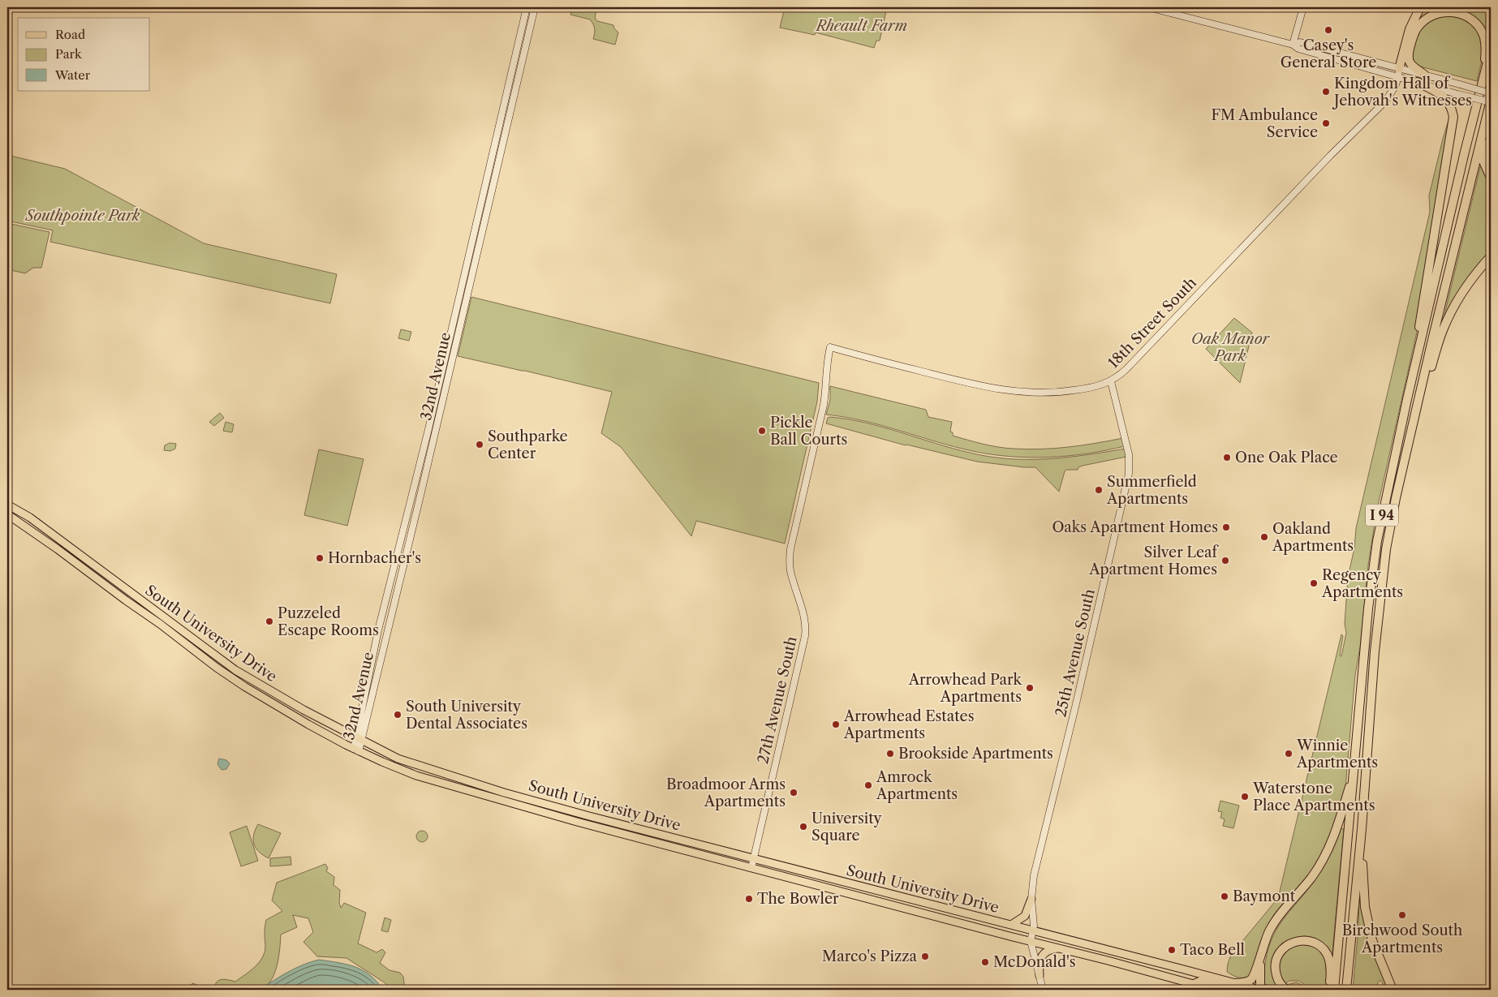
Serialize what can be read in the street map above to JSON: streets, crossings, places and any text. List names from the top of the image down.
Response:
{
  "streets": {
    "highway": ["I 94"],
    "main road": [
      "18th Street South",
      "32nd Avenue",
      "South University Drive",
      "25th Avenue South",
      "27th Avenue South"
    ]
  },
  "crossings": [
    ["18th Street South", "25th Avenue South"],
    ["18th Street South", "27th Avenue South"],
    ["32nd Avenue", "South University Drive"],
    ["South University Drive", "25th Avenue South"],
    ["South University Drive", "27th Avenue South"]
  ],
  "parks": ["Rheault Farm", "Southpointe Park", "Oak Manor Park"],
  "places": [
    "Casey's General Store",
    "Kingdom Hall of Jehovah's Witnesses",
    "FM Ambulance Service",
    "Pickle Ball Courts",
    "Southparke Center",
    "One Oak Place",
    "Summerfield Apartments",
    "Oaks Apartment Homes",
    "Oakland Apartments",
    "Hornbacher's",
    "Silver Leaf Apartment Homes",
    "Regency Apartments",
    "Puzzeled Escape Rooms",
    "Arrowhead Park Apartments",
    "South University Dental Associates",
    "Arrowhead Estates Apartments",
    "Brookside Apartments",
    "Winnie Apartments",
    "Amrock Apartments",
    "Broadmoor Arms Apartments",
    "Waterstone Place Apartments",
    "University Square",
    "Baymont",
    "The Bowler",
    "Birchwood South Apartments",
    "Taco Bell",
    "Marco's Pizza",
    "McDonald's"
  ],
  "legend": ["Road", "Park", "Water"]
}
